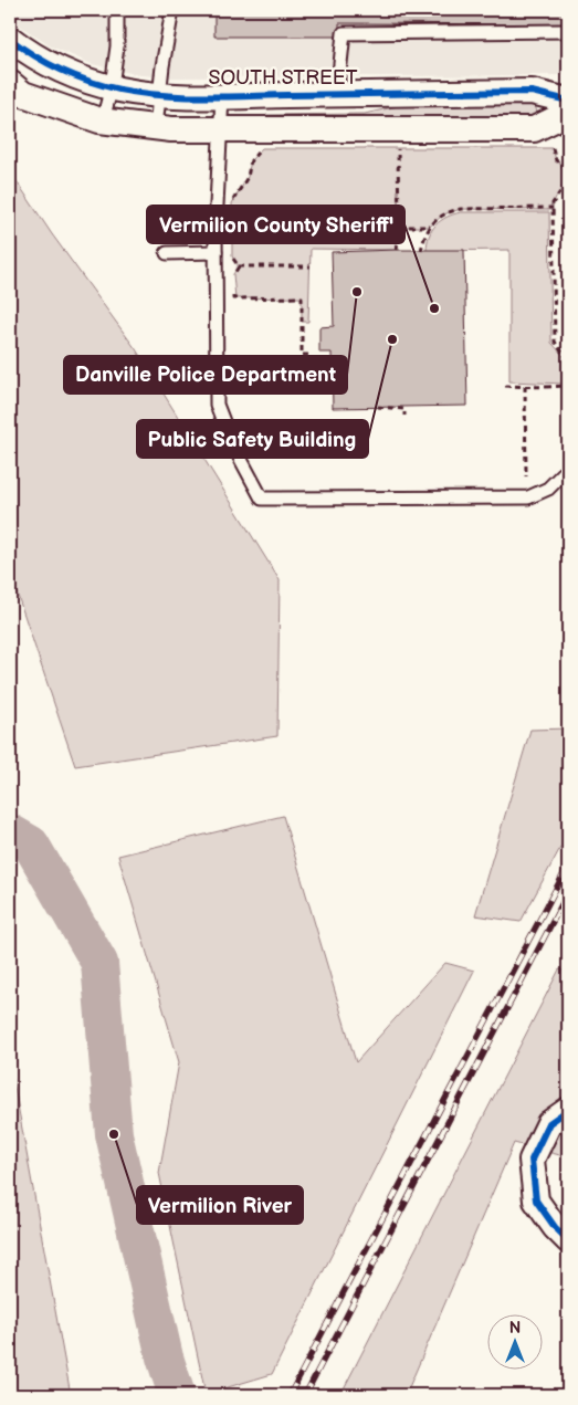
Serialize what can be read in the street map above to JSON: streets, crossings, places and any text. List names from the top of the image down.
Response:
{
  "streets": {
    "street": ["SOUTH STREET"]
  },
  "places": [
    "Danville Police Department",
    "Vermilion County Sheriff'",
    "Public Safety Building",
    "Vermilion River"
  ],
  "north": "top"
}
